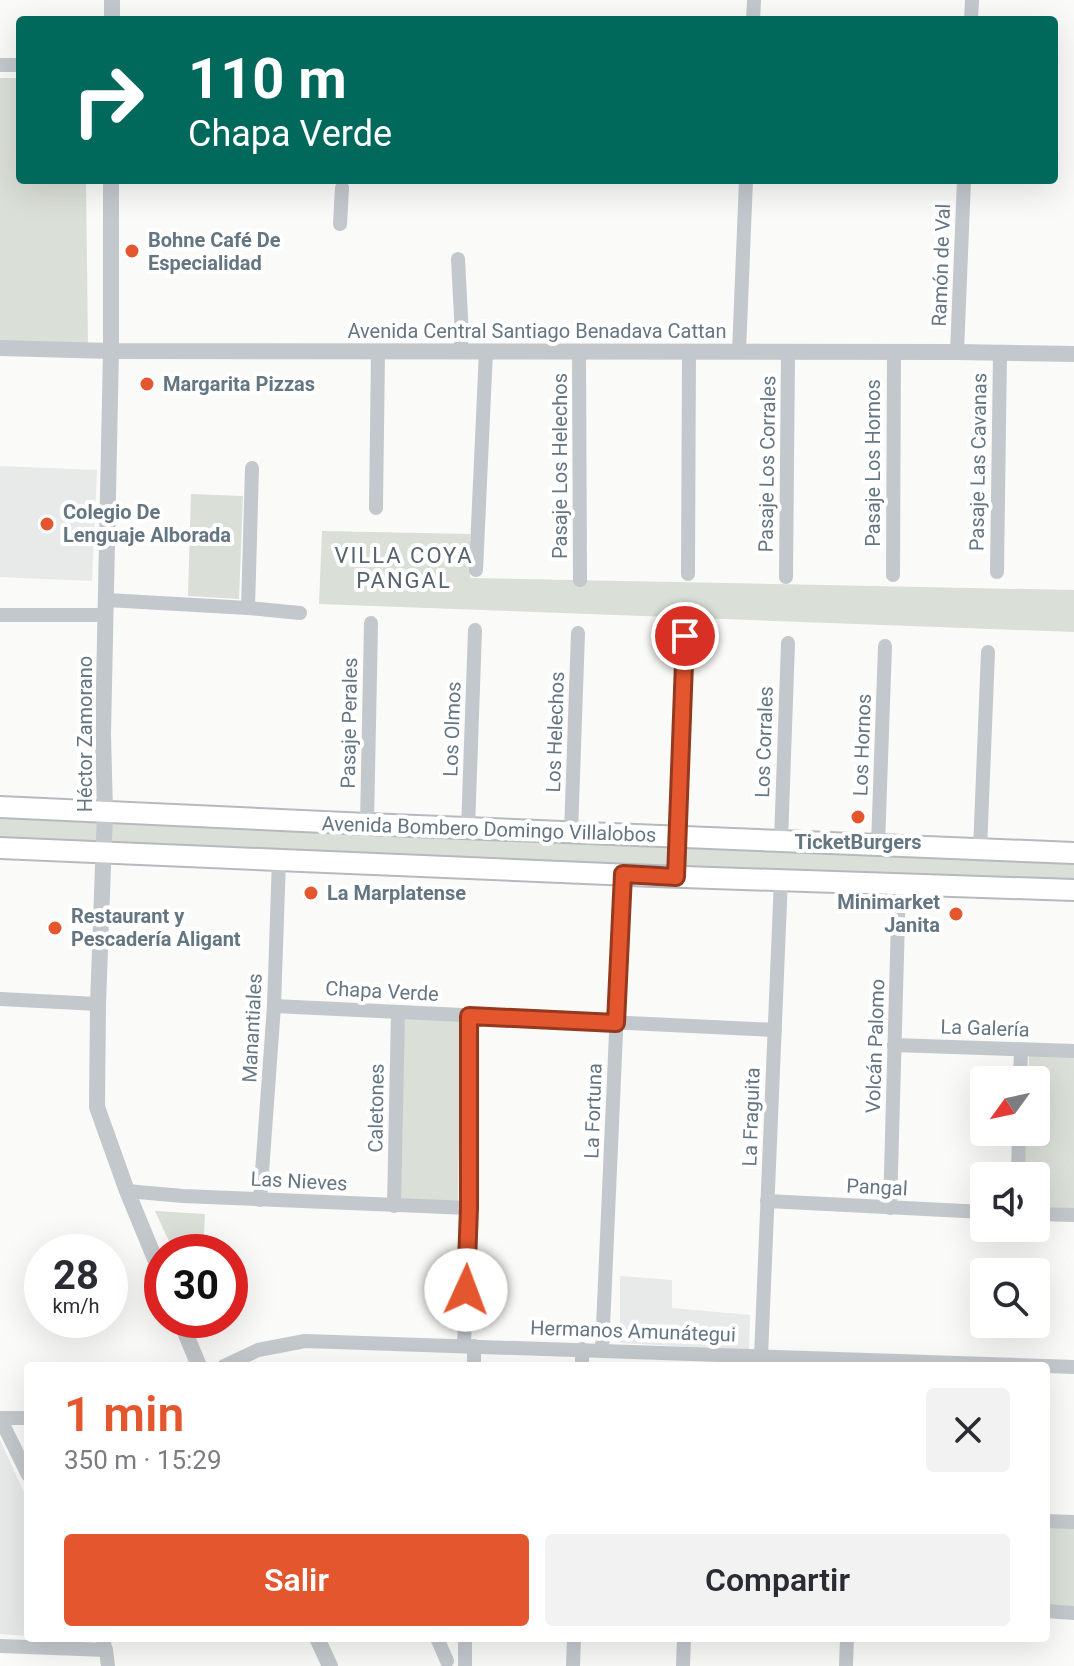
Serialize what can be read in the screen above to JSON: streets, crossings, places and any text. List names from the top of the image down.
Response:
{
  "streets": {
    "main road": ["Avenida Bombero Domingo Villalobos"],
    "street": [
      "Ramón de Val",
      "Avenida Central Santiago Benadava Cattan",
      "Pasaje Las Cavanas",
      "Pasaje Los Hornos",
      "Pasaje Los Corrales",
      "Pasaje Los Helechos",
      "Pasaje Perales",
      "Los Olmos",
      "Los Helechos",
      "Héctor Zamorano",
      "Los Corrales",
      "Los Hornos",
      "Chapa Verde",
      "Manantiales",
      "La Galería",
      "Volcán Palomo",
      "Caletones",
      "La Fortuna",
      "La Fraguita",
      "Las Nieves",
      "Pangal",
      "Hermanos Amunátegui"
    ]
  },
  "crossings": [
    ["Ramón de Val", "Avenida Central Santiago Benadava Cattan"],
    ["Avenida Central Santiago Benadava Cattan", "Pasaje Las Cavanas"],
    ["Avenida Central Santiago Benadava Cattan", "Pasaje Los Hornos"],
    ["Avenida Central Santiago Benadava Cattan", "Pasaje Los Corrales"],
    ["Avenida Central Santiago Benadava Cattan", "Pasaje Los Helechos"],
    ["Avenida Central Santiago Benadava Cattan", "Héctor Zamorano"],
    ["Pasaje Perales", "Avenida Bombero Domingo Villalobos"],
    ["Los Olmos", "Avenida Bombero Domingo Villalobos"],
    ["Los Helechos", "Avenida Bombero Domingo Villalobos"],
    ["Héctor Zamorano", "Avenida Bombero Domingo Villalobos"],
    ["Héctor Zamorano", "Las Nieves"],
    ["Los Corrales", "Avenida Bombero Domingo Villalobos"],
    ["Los Hornos", "Avenida Bombero Domingo Villalobos"],
    ["Avenida Bombero Domingo Villalobos", "Manantiales"],
    ["Avenida Bombero Domingo Villalobos", "Volcán Palomo"],
    ["Avenida Bombero Domingo Villalobos", "La Fortuna"],
    ["Avenida Bombero Domingo Villalobos", "La Fraguita"],
    ["Chapa Verde", "Manantiales"],
    ["Chapa Verde", "Caletones"],
    ["Chapa Verde", "La Fortuna"],
    ["Chapa Verde", "La Fraguita"],
    ["Manantiales", "Las Nieves"],
    ["La Galería", "Volcán Palomo"],
    ["Volcán Palomo", "Pangal"],
    ["Caletones", "Las Nieves"],
    ["La Fortuna", "Hermanos Amunátegui"],
    ["La Fraguita", "Pangal"],
    ["La Fraguita", "Hermanos Amunátegui"]
  ],
  "districts": ["VILLA COYA PANGAL"],
  "places": [
    "Bohne Café De Especialidad",
    "Margarita Pizzas",
    "Colegio De Lenguaje Alborada",
    "TicketBurgers",
    "La Marplatense",
    "Minimarket Janita",
    "Restaurant y Pescadería Aligant"
  ],
  "north": "bottom left",
  "page": {
    "turn": ["110 m", "Chapa Verde"],
    "speed": "28 km/h",
    "limit": "30",
    "heading": ["1 min", "350 m · 15:29"],
    "buttons": ["Salir", "Compartir"]
  }
}
